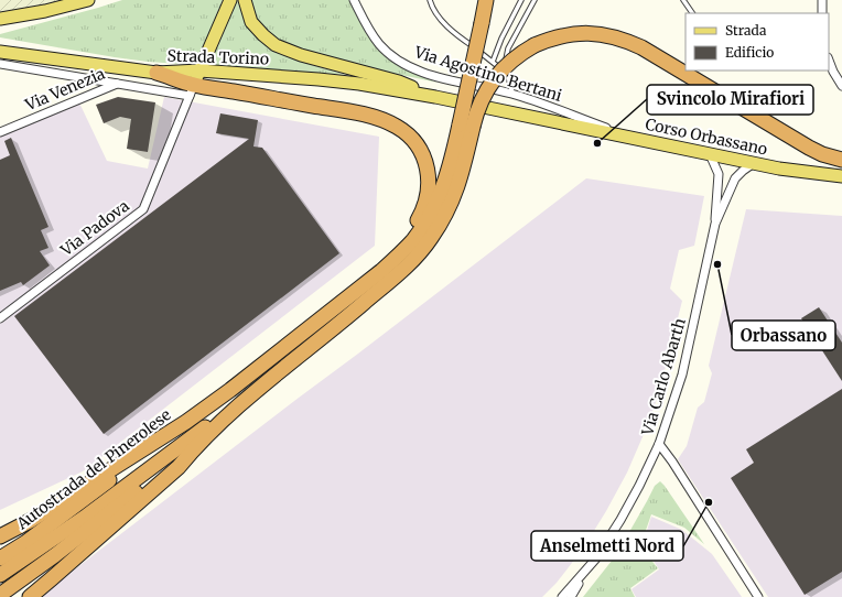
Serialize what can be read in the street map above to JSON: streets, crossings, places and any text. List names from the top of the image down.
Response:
{
  "streets": {
    "highway": ["Autostrada del Pinerolese"],
    "main road": ["Strada Torino", "Corso Orbassano"],
    "street": [
      "Via Agostino Bertani",
      "Via Venezia",
      "Via Padova",
      "Via Carlo Abarth"
    ]
  },
  "crossings": [
    ["Strada Torino", "Corso Orbassano"],
    ["Via Agostino Bertani", "Corso Orbassano"],
    ["Corso Orbassano", "Via Carlo Abarth"]
  ],
  "places": ["Svincolo Mirafiori", "Orbassano", "Anselmetti Nord"],
  "legend": ["Strada", "Edificio"]
}
